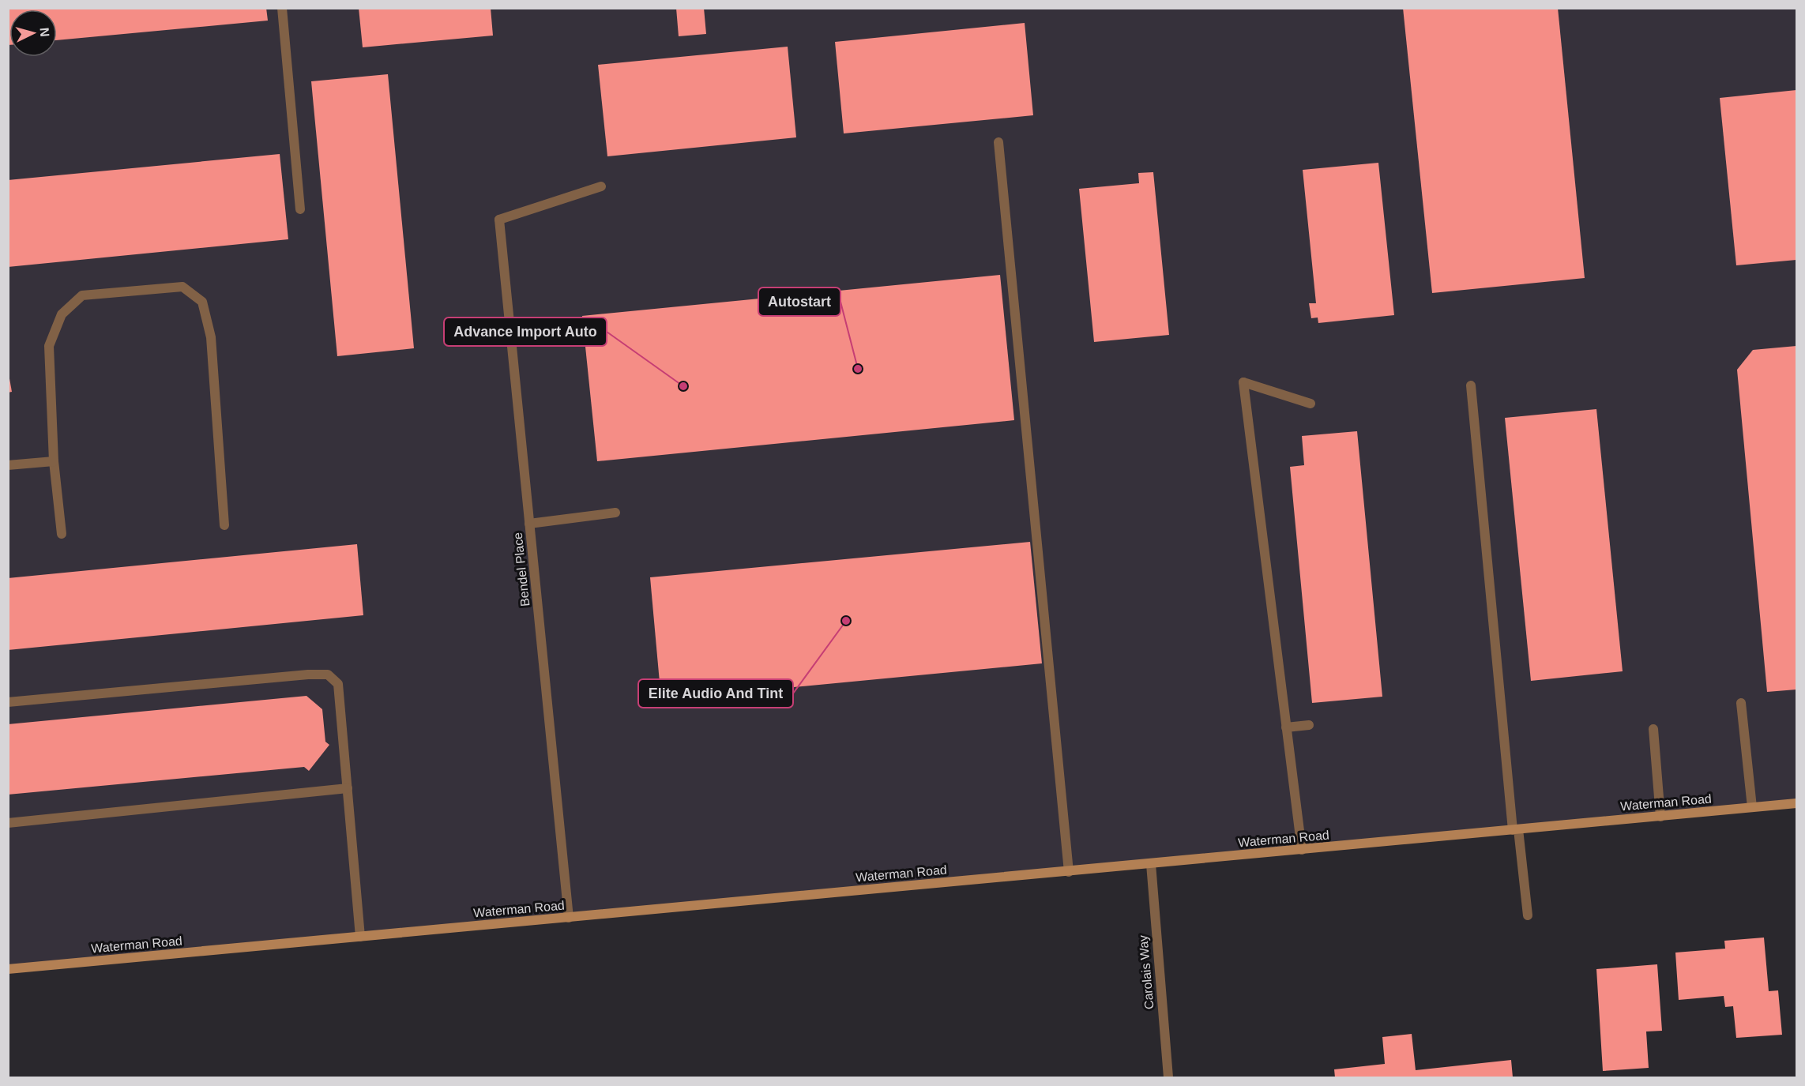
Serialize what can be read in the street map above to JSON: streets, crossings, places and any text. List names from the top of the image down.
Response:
{
  "streets": {
    "main road": ["Waterman Road"],
    "street": ["Bendel Place", "Carolais Way"]
  },
  "crossings": [
    ["Bendel Place", "Waterman Road"],
    ["Waterman Road", "Carolais Way"]
  ],
  "places": ["Autostart", "Advance Import Auto", "Elite Audio And Tint"],
  "north": "right"
}
